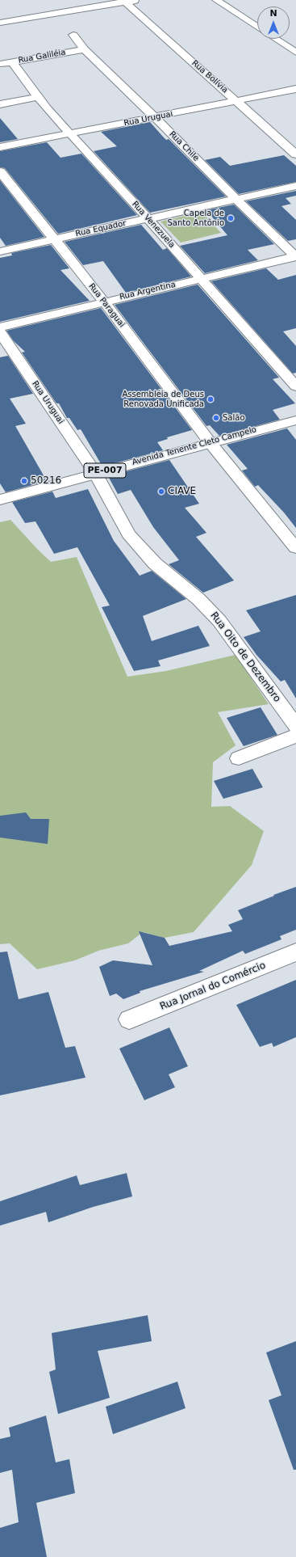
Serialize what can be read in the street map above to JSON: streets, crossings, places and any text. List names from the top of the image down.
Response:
{
  "streets": {
    "street": [
      "Rua Galiléia",
      "Rua Bolívia",
      "Rua Uruguai",
      "Rua Chile",
      "Rua Venezuela",
      "Rua Equador",
      "Rua Argentina",
      "Rua Paraguai",
      "Avenida Tenente Cleto Campelo",
      "PE-007",
      "Rua Oito de Dezembro",
      "Rua Jornal do Comércio"
    ]
  },
  "crossings": [
    ["Rua Galiléia", "Rua Chile"],
    ["Rua Galiléia", "Rua Venezuela"],
    ["Rua Bolívia", "Rua Uruguai"],
    ["Rua Uruguai", "Rua Chile"],
    ["Rua Uruguai", "Rua Venezuela"],
    ["Rua Uruguai", "Avenida Tenente Cleto Campelo"],
    ["Rua Uruguai", "Rua Oito de Dezembro"],
    ["Rua Chile", "Rua Equador"],
    ["Rua Chile", "Rua Argentina"],
    ["Rua Venezuela", "Rua Equador"],
    ["Rua Venezuela", "Rua Argentina"],
    ["Rua Equador", "Rua Paraguai"],
    ["Rua Argentina", "Rua Paraguai"],
    ["Rua Paraguai", "Avenida Tenente Cleto Campelo"],
    ["Avenida Tenente Cleto Campelo", "Rua Oito de Dezembro"]
  ],
  "places": [
    "Capela de Santo Antônio",
    "Assembléia de Deus Renovada Unificada",
    "Salão",
    "50216",
    "CIAVE"
  ],
  "north": "top"
}
